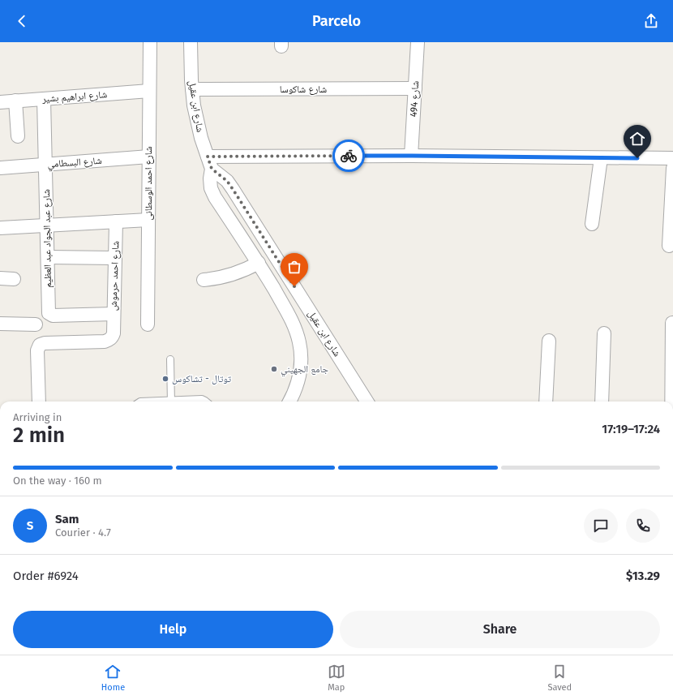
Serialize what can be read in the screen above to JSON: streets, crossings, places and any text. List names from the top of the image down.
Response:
{
  "streets": {
    "street": [
      "شارع شاكوسا",
      "شارع ابراهيم بشير",
      "شارع 494",
      "شارع ابن عقيل",
      "شارع البسطامي",
      "شارع احمد الوسطانى",
      "شارع عبد الجواد عبد العظيم",
      "شارع احمد حرموش"
    ]
  },
  "crossings": [
    ["شارع شاكوسا", "شارع 494"],
    ["شارع شاكوسا", "شارع ابن عقيل"],
    ["شارع ابراهيم بشير", "شارع احمد الوسطانى"],
    ["شارع ابراهيم بشير", "شارع عبد الجواد عبد العظيم"],
    ["شارع البسطامي", "شارع احمد الوسطانى"],
    ["شارع البسطامي", "شارع عبد الجواد عبد العظيم"],
    ["شارع عبد الجواد عبد العظيم", "شارع احمد حرموش"]
  ],
  "places": ["جامع الجهيني", "توتال - تشاكوس"],
  "page": {
    "header": "Parcelo",
    "heading": ["2 min", "Arriving in", "17:19–17:24"],
    "panel": [
      "Sam",
      "Courier · 4.7",
      "Order #6924",
      "$13.29"
    ],
    "bar": "On the way · 160 m",
    "round": "S",
    "buttons": ["Help", "Share"],
    "tabs": ["Home", "Map", "Saved"]
  }
}
